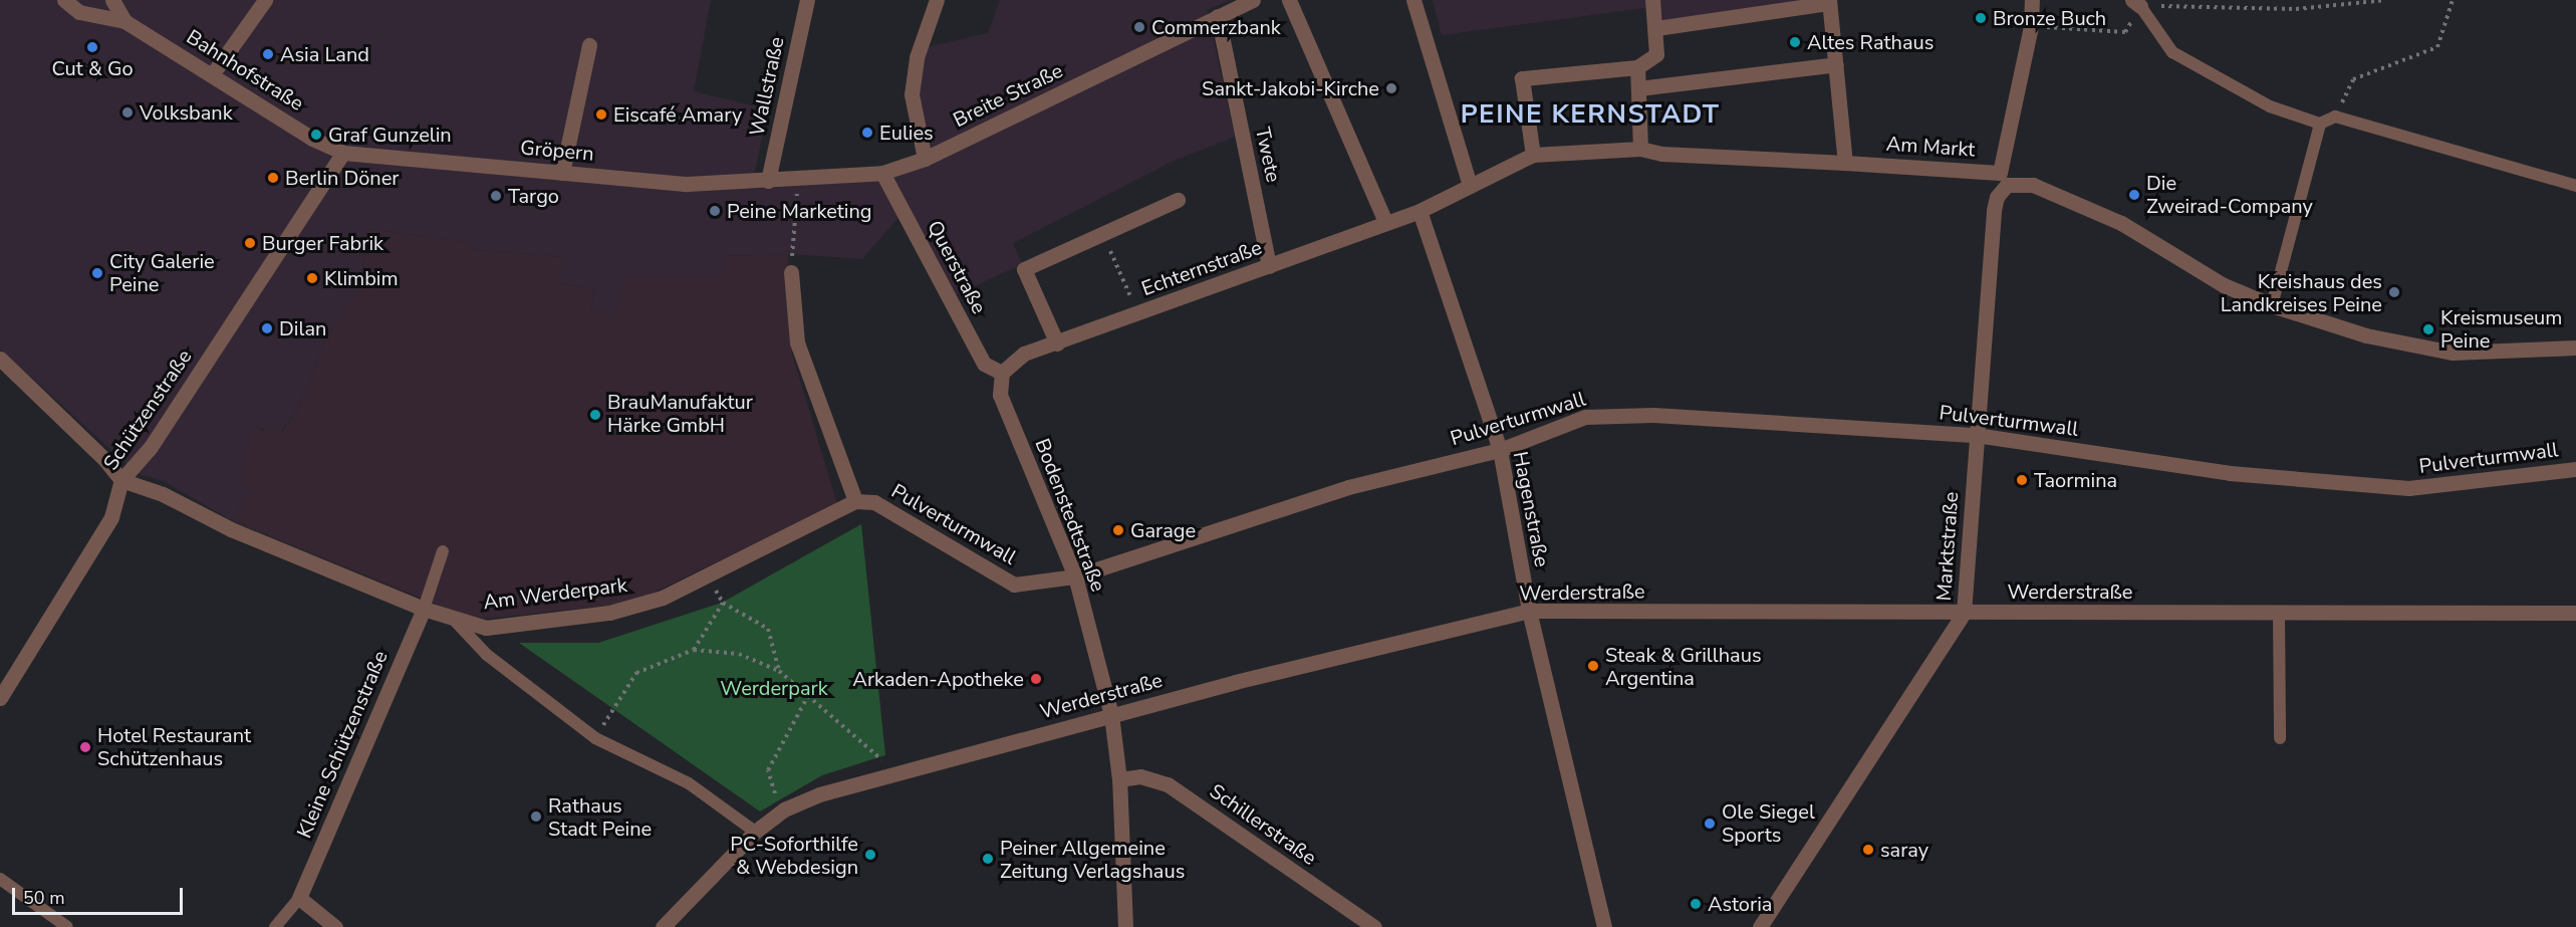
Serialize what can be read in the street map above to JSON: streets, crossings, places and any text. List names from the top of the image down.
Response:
{
  "streets": {
    "street": [
      "Bahnhofstraße",
      "Wallstraße",
      "Breite Straße",
      "Am Markt",
      "Gröpern",
      "Twete",
      "Querstraße",
      "Echternstraße",
      "Schützenstraße",
      "Pulverturmwall",
      "Hagenstraße",
      "Bodenstedtstraße",
      "Marktstraße",
      "Werderstraße",
      "Am Werderpark",
      "Kleine Schützenstraße",
      "Schillerstraße"
    ]
  },
  "crossings": [
    ["Bahnhofstraße", "Gröpern"],
    ["Bahnhofstraße", "Schützenstraße"],
    ["Wallstraße", "Breite Straße"],
    ["Wallstraße", "Gröpern"],
    ["Breite Straße", "Gröpern"],
    ["Breite Straße", "Twete"],
    ["Breite Straße", "Querstraße"],
    ["Gröpern", "Schützenstraße"],
    ["Twete", "Echternstraße"],
    ["Querstraße", "Echternstraße"],
    ["Querstraße", "Bodenstedtstraße"],
    ["Echternstraße", "Hagenstraße"],
    ["Echternstraße", "Bodenstedtstraße"],
    ["Schützenstraße", "Am Werderpark"],
    ["Pulverturmwall", "Hagenstraße"],
    ["Pulverturmwall", "Bodenstedtstraße"],
    ["Pulverturmwall", "Marktstraße"],
    ["Pulverturmwall", "Am Werderpark"],
    ["Hagenstraße", "Werderstraße"],
    ["Bodenstedtstraße", "Werderstraße"],
    ["Bodenstedtstraße", "Schillerstraße"],
    ["Marktstraße", "Werderstraße"],
    ["Am Werderpark", "Kleine Schützenstraße"]
  ],
  "districts": ["PEINE KERNSTADT"],
  "parks": ["Werderpark"],
  "places": [
    "Bronze Buch",
    "Commerzbank",
    "Altes Rathaus",
    "Cut & Go",
    "Asia Land",
    "Sankt-Jakobi-Kirche",
    "Volksbank",
    "Eiscafé Amary",
    "Eulies",
    "Graf Gunzelin",
    "Berlin Döner",
    "Die Zweirad-Company",
    "Targo",
    "Peine Marketing",
    "Burger Fabrik",
    "City Galerie Peine",
    "Klimbim",
    "Kreishaus des Landkreises Peine",
    "Dilan",
    "Kreismuseum Peine",
    "BrauManufaktur Härke GmbH",
    "Taormina",
    "Garage",
    "Steak & Grillhaus Argentina",
    "Arkaden-Apotheke",
    "Hotel Restaurant Schützenhaus",
    "Rathaus Stadt Peine",
    "Ole Siegel Sports",
    "saray",
    "PC-Soforthilfe & Webdesign",
    "Peiner Allgemeine Zeitung Verlagshaus",
    "Astoria"
  ],
  "scale_bar": "50 m"
}
